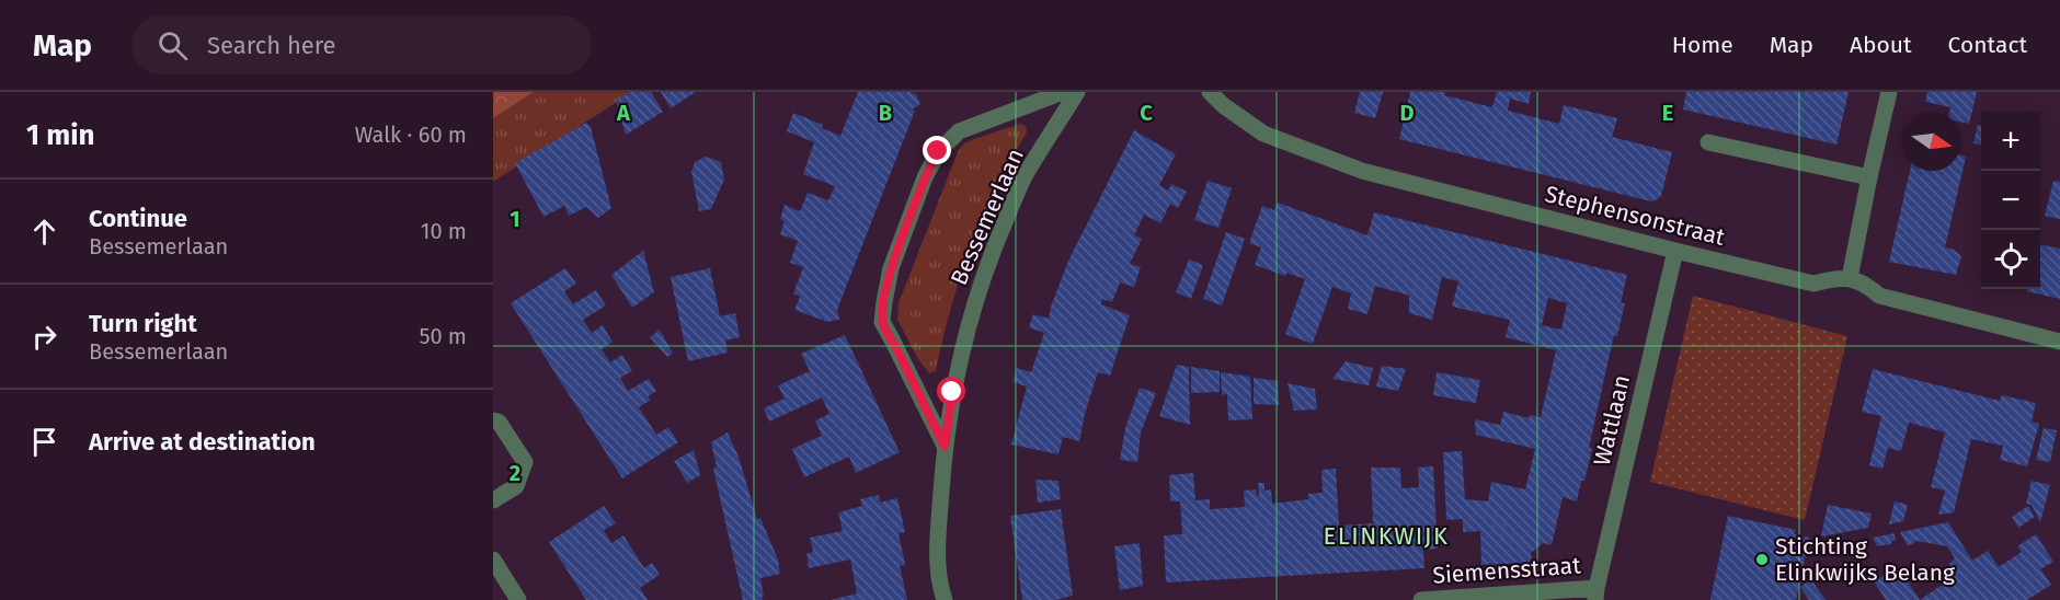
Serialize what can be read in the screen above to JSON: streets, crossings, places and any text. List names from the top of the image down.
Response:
{
  "streets": {
    "street": [
      "Stephensonstraat",
      "Bessemerlaan",
      "Wattlaan",
      "Siemensstraat"
    ]
  },
  "crossings": [
    ["Stephensonstraat", "Wattlaan"],
    ["Wattlaan", "Siemensstraat"]
  ],
  "districts": ["ELINKWIJK"],
  "places": ["Stichting Elinkwijks Belang"],
  "north": "right",
  "page": {
    "header": "Map",
    "search": "Search here",
    "nav": [
      "Home",
      "Map",
      "About",
      "Contact"
    ],
    "heading": ["1 min", "Walk · 60 m"],
    "map_buttons": ["+", "−"],
    "list": [
      ["Continue", "Bessemerlaan", "10 m"],
      ["Turn right", "Bessemerlaan", "50 m"],
      "Arrive at destination"
    ]
  },
  "grid": {
    "columns": [
      "A",
      "B",
      "C",
      "D",
      "E"
    ],
    "rows": ["1", "2"]
  }
}
